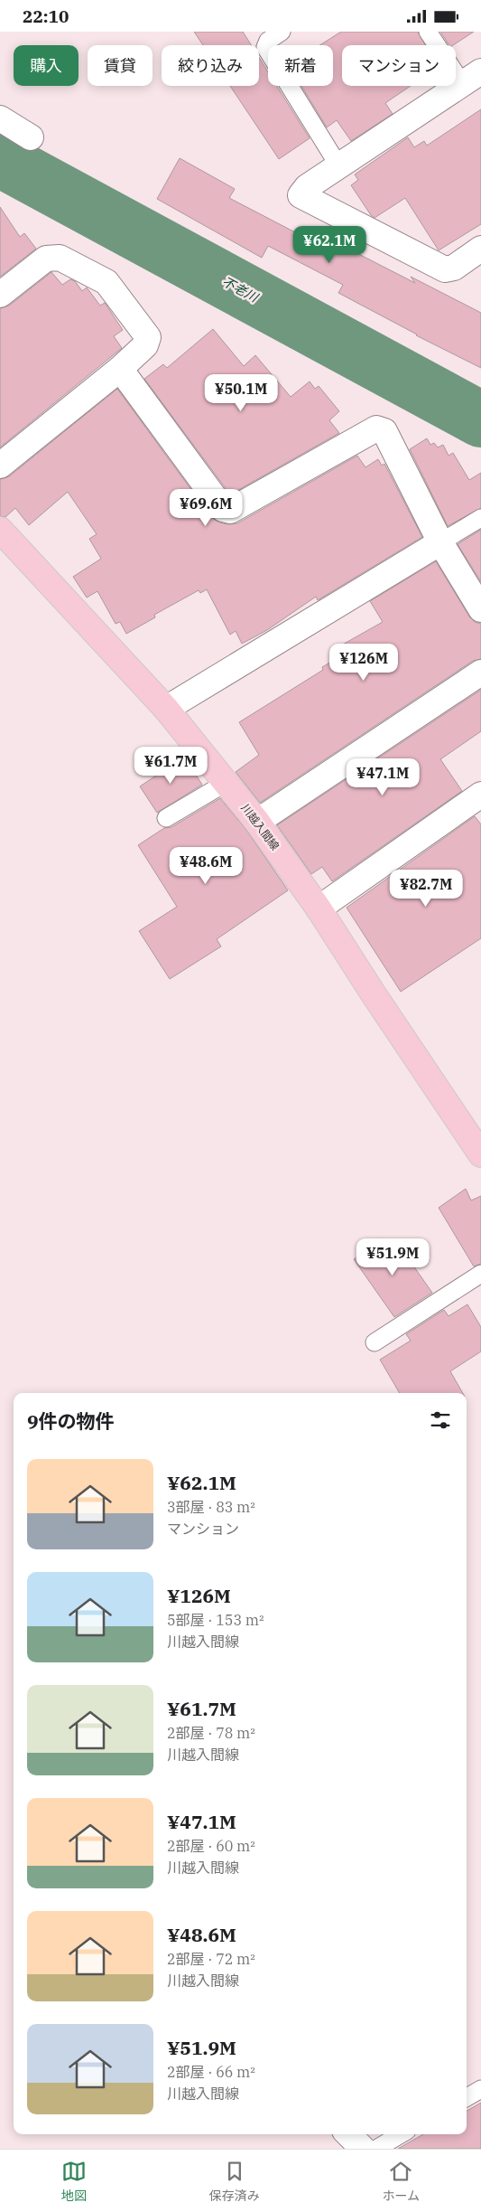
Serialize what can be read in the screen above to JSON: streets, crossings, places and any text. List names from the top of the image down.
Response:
{
  "streets": {
    "main road": ["川越入間線"]
  },
  "water": ["不老川"],
  "page": {
    "status": "22:10",
    "chip": [
      "購入",
      "賃貸",
      "絞り込み",
      "新着",
      "マンション"
    ],
    "price": [
      "¥62.1M",
      "¥50.1M",
      "¥69.6M",
      "¥126M",
      "¥61.7M",
      "¥47.1M",
      "¥48.6M",
      "¥82.7M",
      "¥51.9M"
    ],
    "heading": "9件の物件",
    "list": [
      {
        "name": "¥62.1M",
        "note": "3部屋 · 83 m² · マンション"
      },
      {
        "name": "¥126M",
        "note": "5部屋 · 153 m² · 川越入間線"
      },
      {
        "name": "¥61.7M",
        "note": "2部屋 · 78 m² · 川越入間線"
      },
      {
        "name": "¥47.1M",
        "note": "2部屋 · 60 m² · 川越入間線"
      },
      {
        "name": "¥48.6M",
        "note": "2部屋 · 72 m² · 川越入間線"
      },
      {
        "name": "¥51.9M",
        "note": "2部屋 · 66 m² · 川越入間線"
      }
    ],
    "tabs": ["地図", "保存済み", "ホーム"]
  }
}
